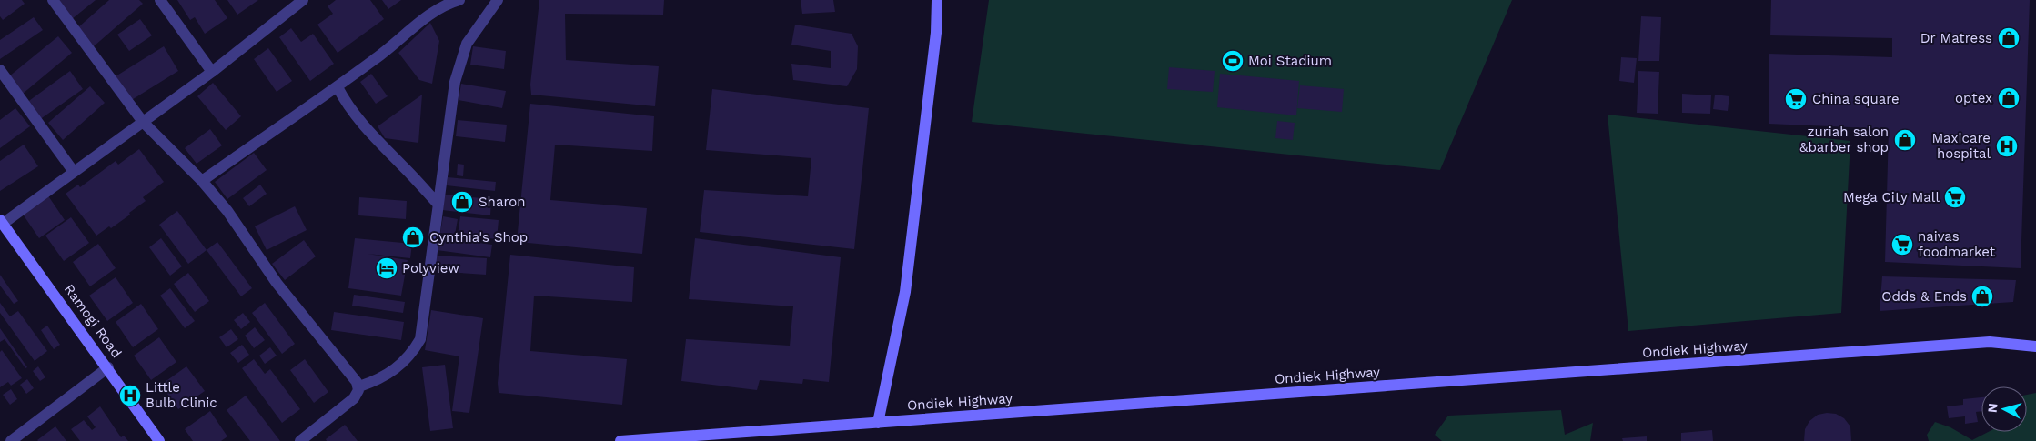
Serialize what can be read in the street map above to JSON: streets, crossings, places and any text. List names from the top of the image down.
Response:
{
  "streets": {
    "main road": ["Ramogi Road", "Ondiek Highway"]
  },
  "places": {
    "shop": [
      "Dr Matress",
      "optex",
      "zuriah salon &barber shop",
      "Sharon",
      "Cynthia's Shop",
      "Odds & Ends"
    ],
    "sports": ["Moi Stadium"],
    "supermarket": ["China square", "Mega City Mall", "naivas foodmarket"],
    "hospital": ["Maxicare hospital", "Little Bulb Clinic"],
    "hotel": ["Polyview"]
  },
  "north": "left"
}
